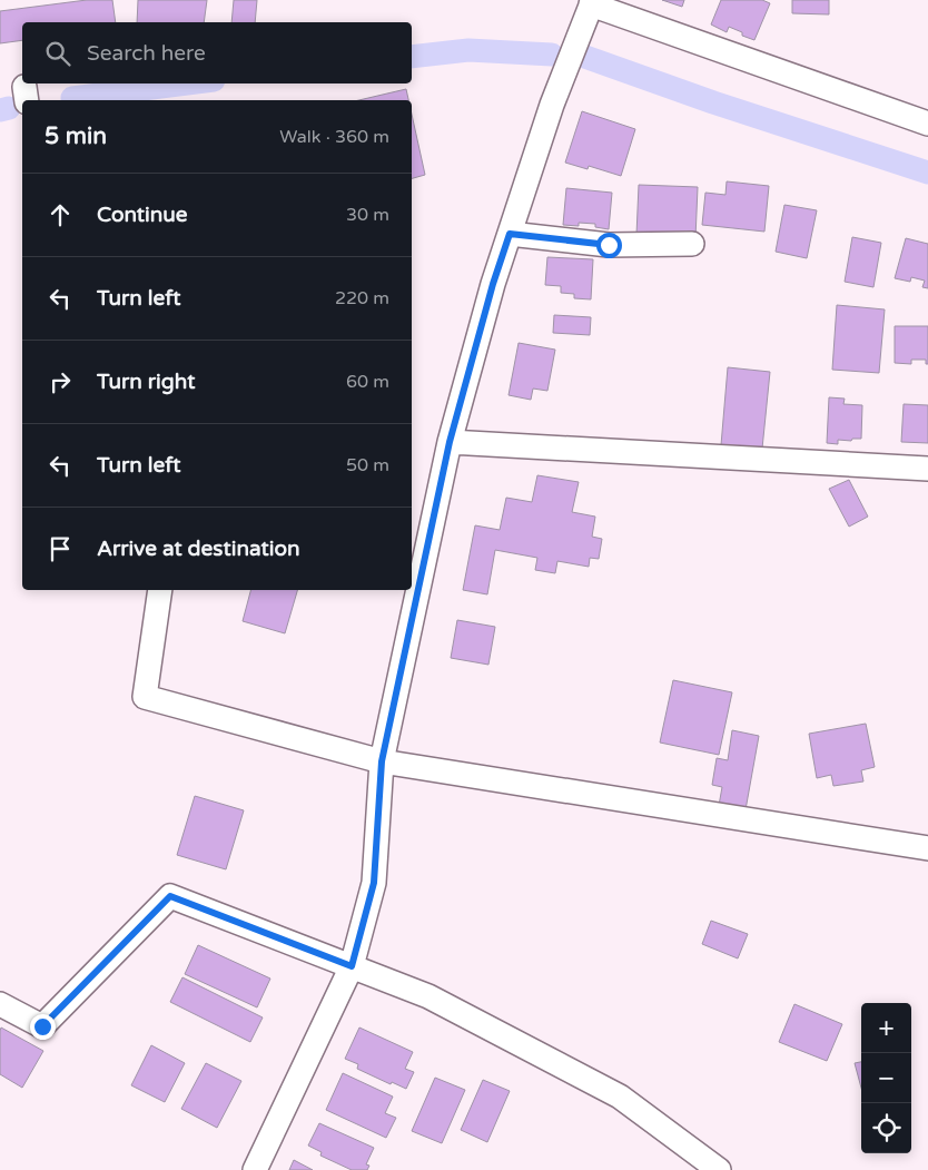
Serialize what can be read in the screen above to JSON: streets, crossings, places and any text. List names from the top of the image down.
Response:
{
  "page": {
    "search": "Search here",
    "heading": ["5 min", "Walk · 360 m"],
    "list": [
      ["Continue", "30 m"],
      ["Turn left", "220 m"],
      ["Turn right", "60 m"],
      ["Turn left", "50 m"],
      "Arrive at destination"
    ],
    "map_buttons": ["+", "−"]
  }
}
